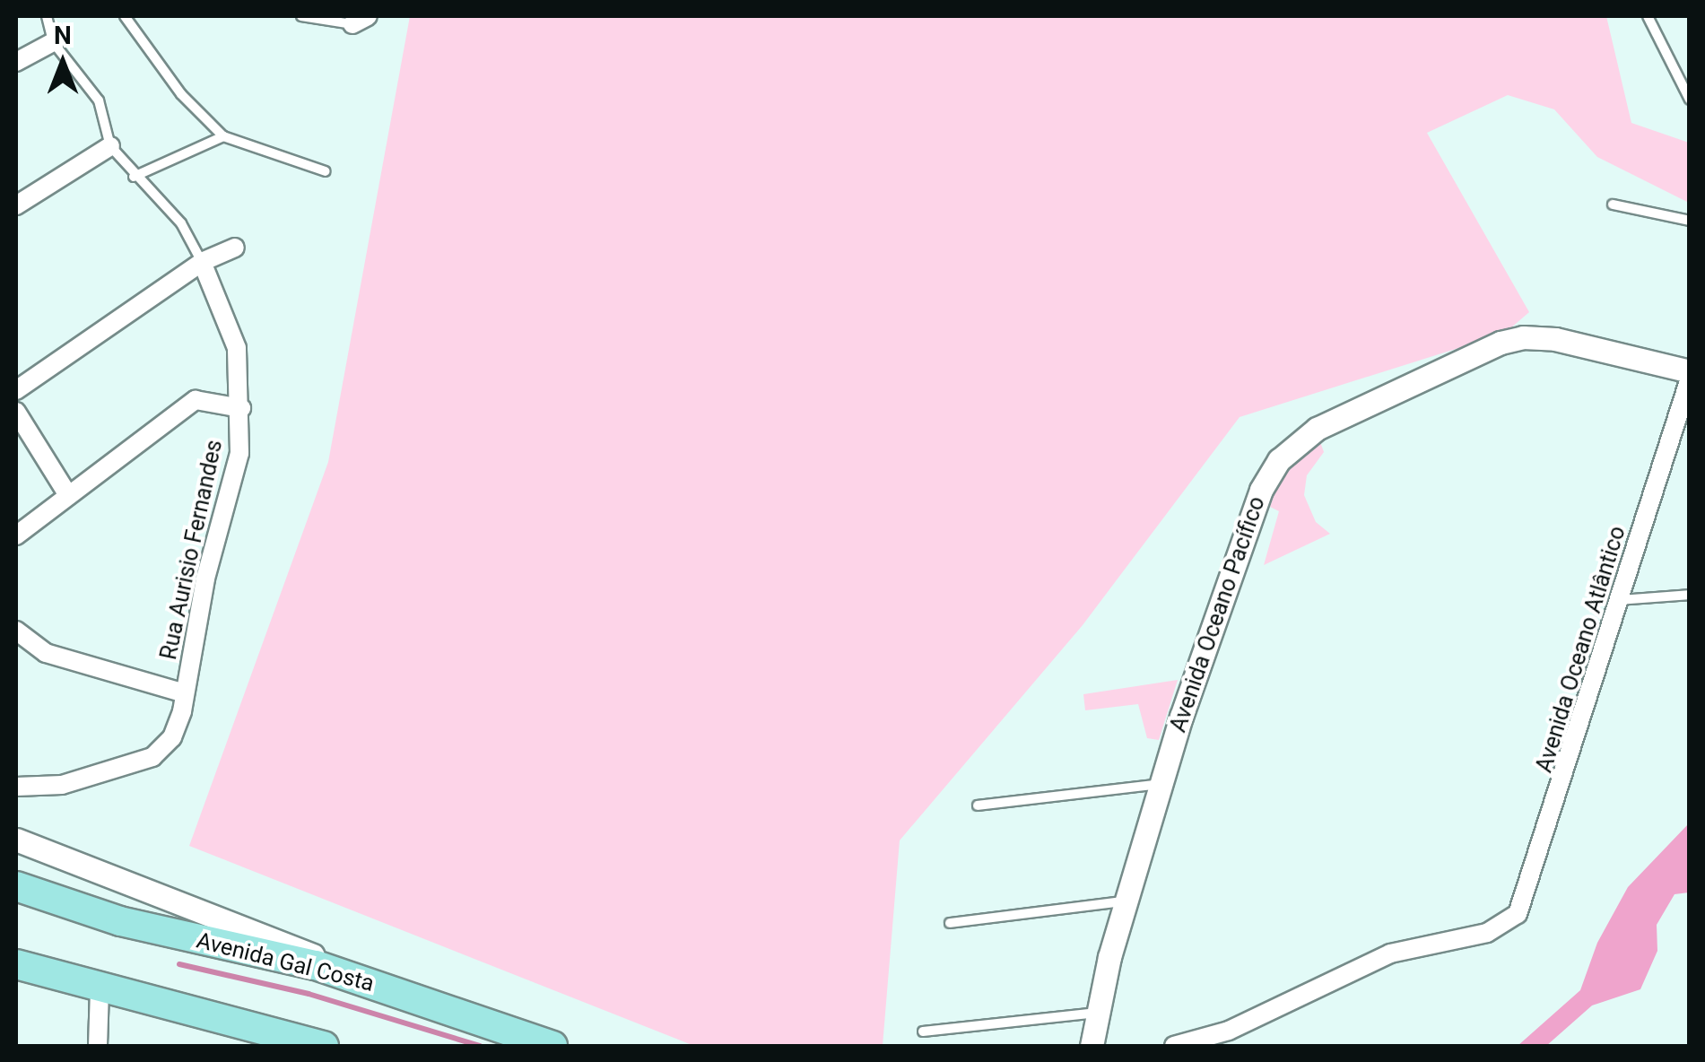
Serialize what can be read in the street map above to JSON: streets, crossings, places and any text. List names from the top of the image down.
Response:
{
  "streets": {
    "main road": ["Avenida Gal Costa"],
    "street": ["Rua Aurisio Fernandes", "Avenida Oceano Pacífico", "Avenida Oceano Atlântico"]
  },
  "north": "top"
}
